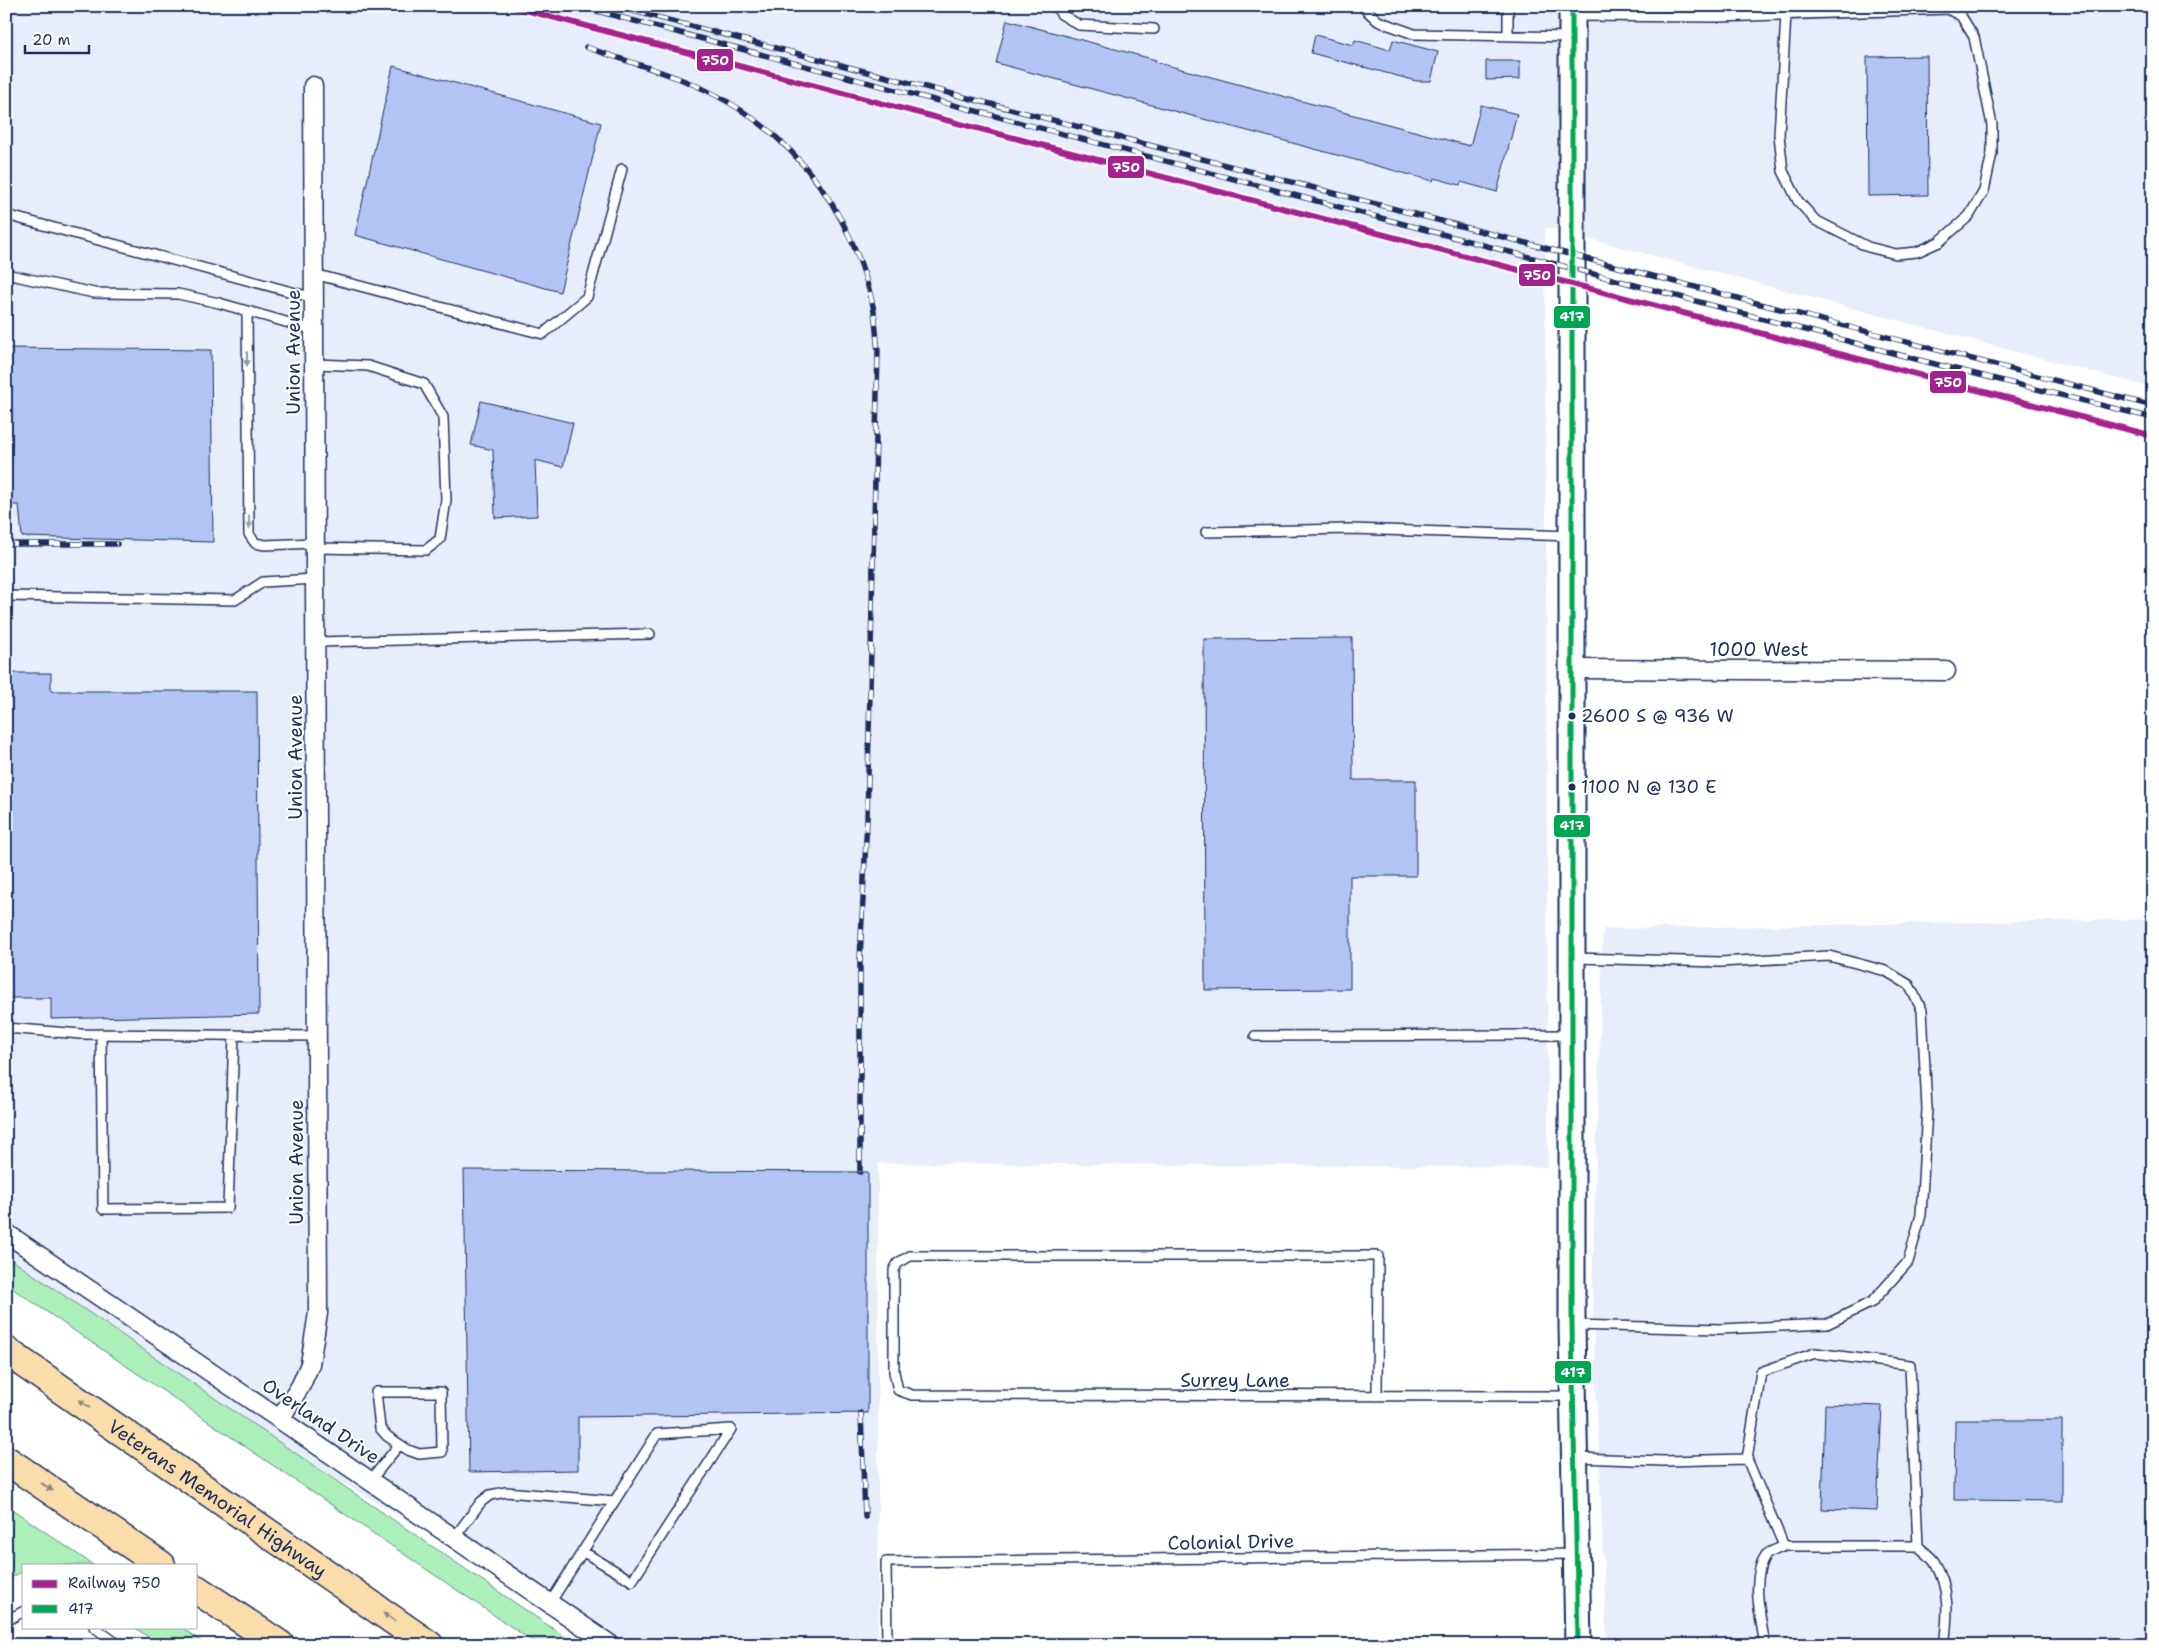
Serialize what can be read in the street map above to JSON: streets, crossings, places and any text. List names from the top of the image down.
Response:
{
  "streets": {
    "highway": ["Veterans Memorial Highway"],
    "street": ["Union Avenue", "1000 West", "Overland Drive"],
    "lane": ["Surrey Lane", "Colonial Drive"]
  },
  "crossings": [
    ["Union Avenue", "Overland Drive"]
  ],
  "places": ["2600 S @ 936 W", "1100 N @ 130 E"],
  "lines": ["rail line 750", "transit line 417"],
  "legend": ["Railway 750", "417"],
  "scale_bar": "20 m"
}
